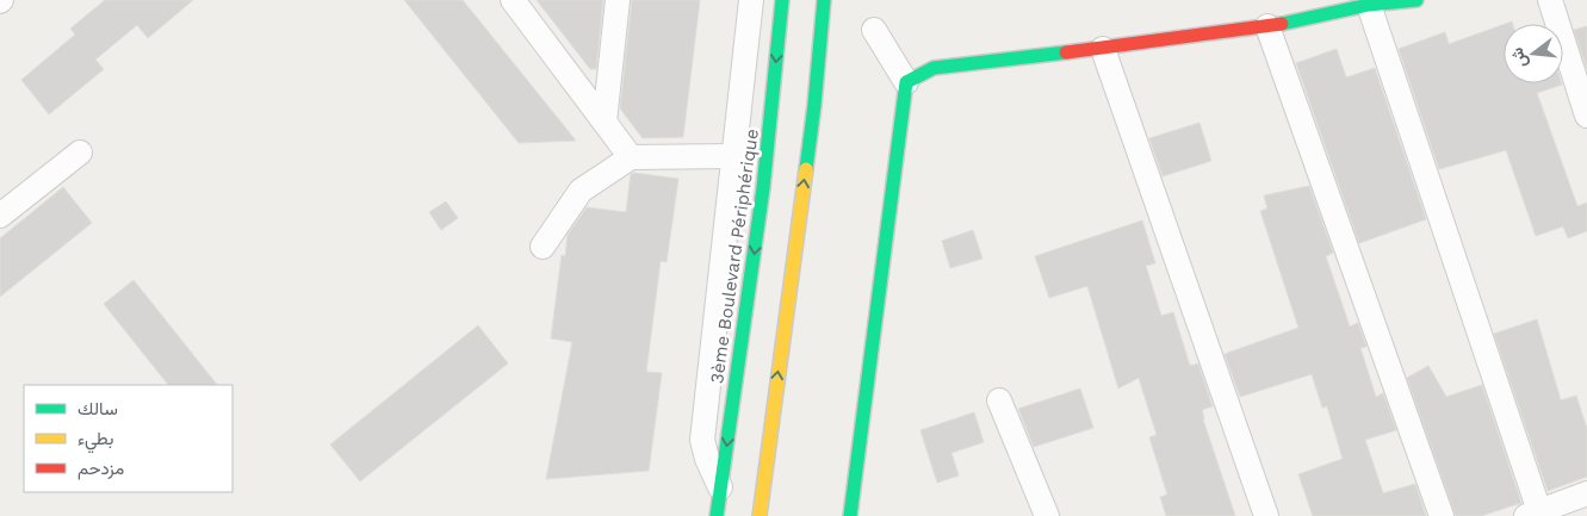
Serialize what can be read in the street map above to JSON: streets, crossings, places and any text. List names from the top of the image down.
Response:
{
  "streets": {
    "main road": ["3ème Boulevard Périphérique"]
  },
  "legend": ["سالك", "بطيء", "مزدحم"],
  "north": "left"
}
